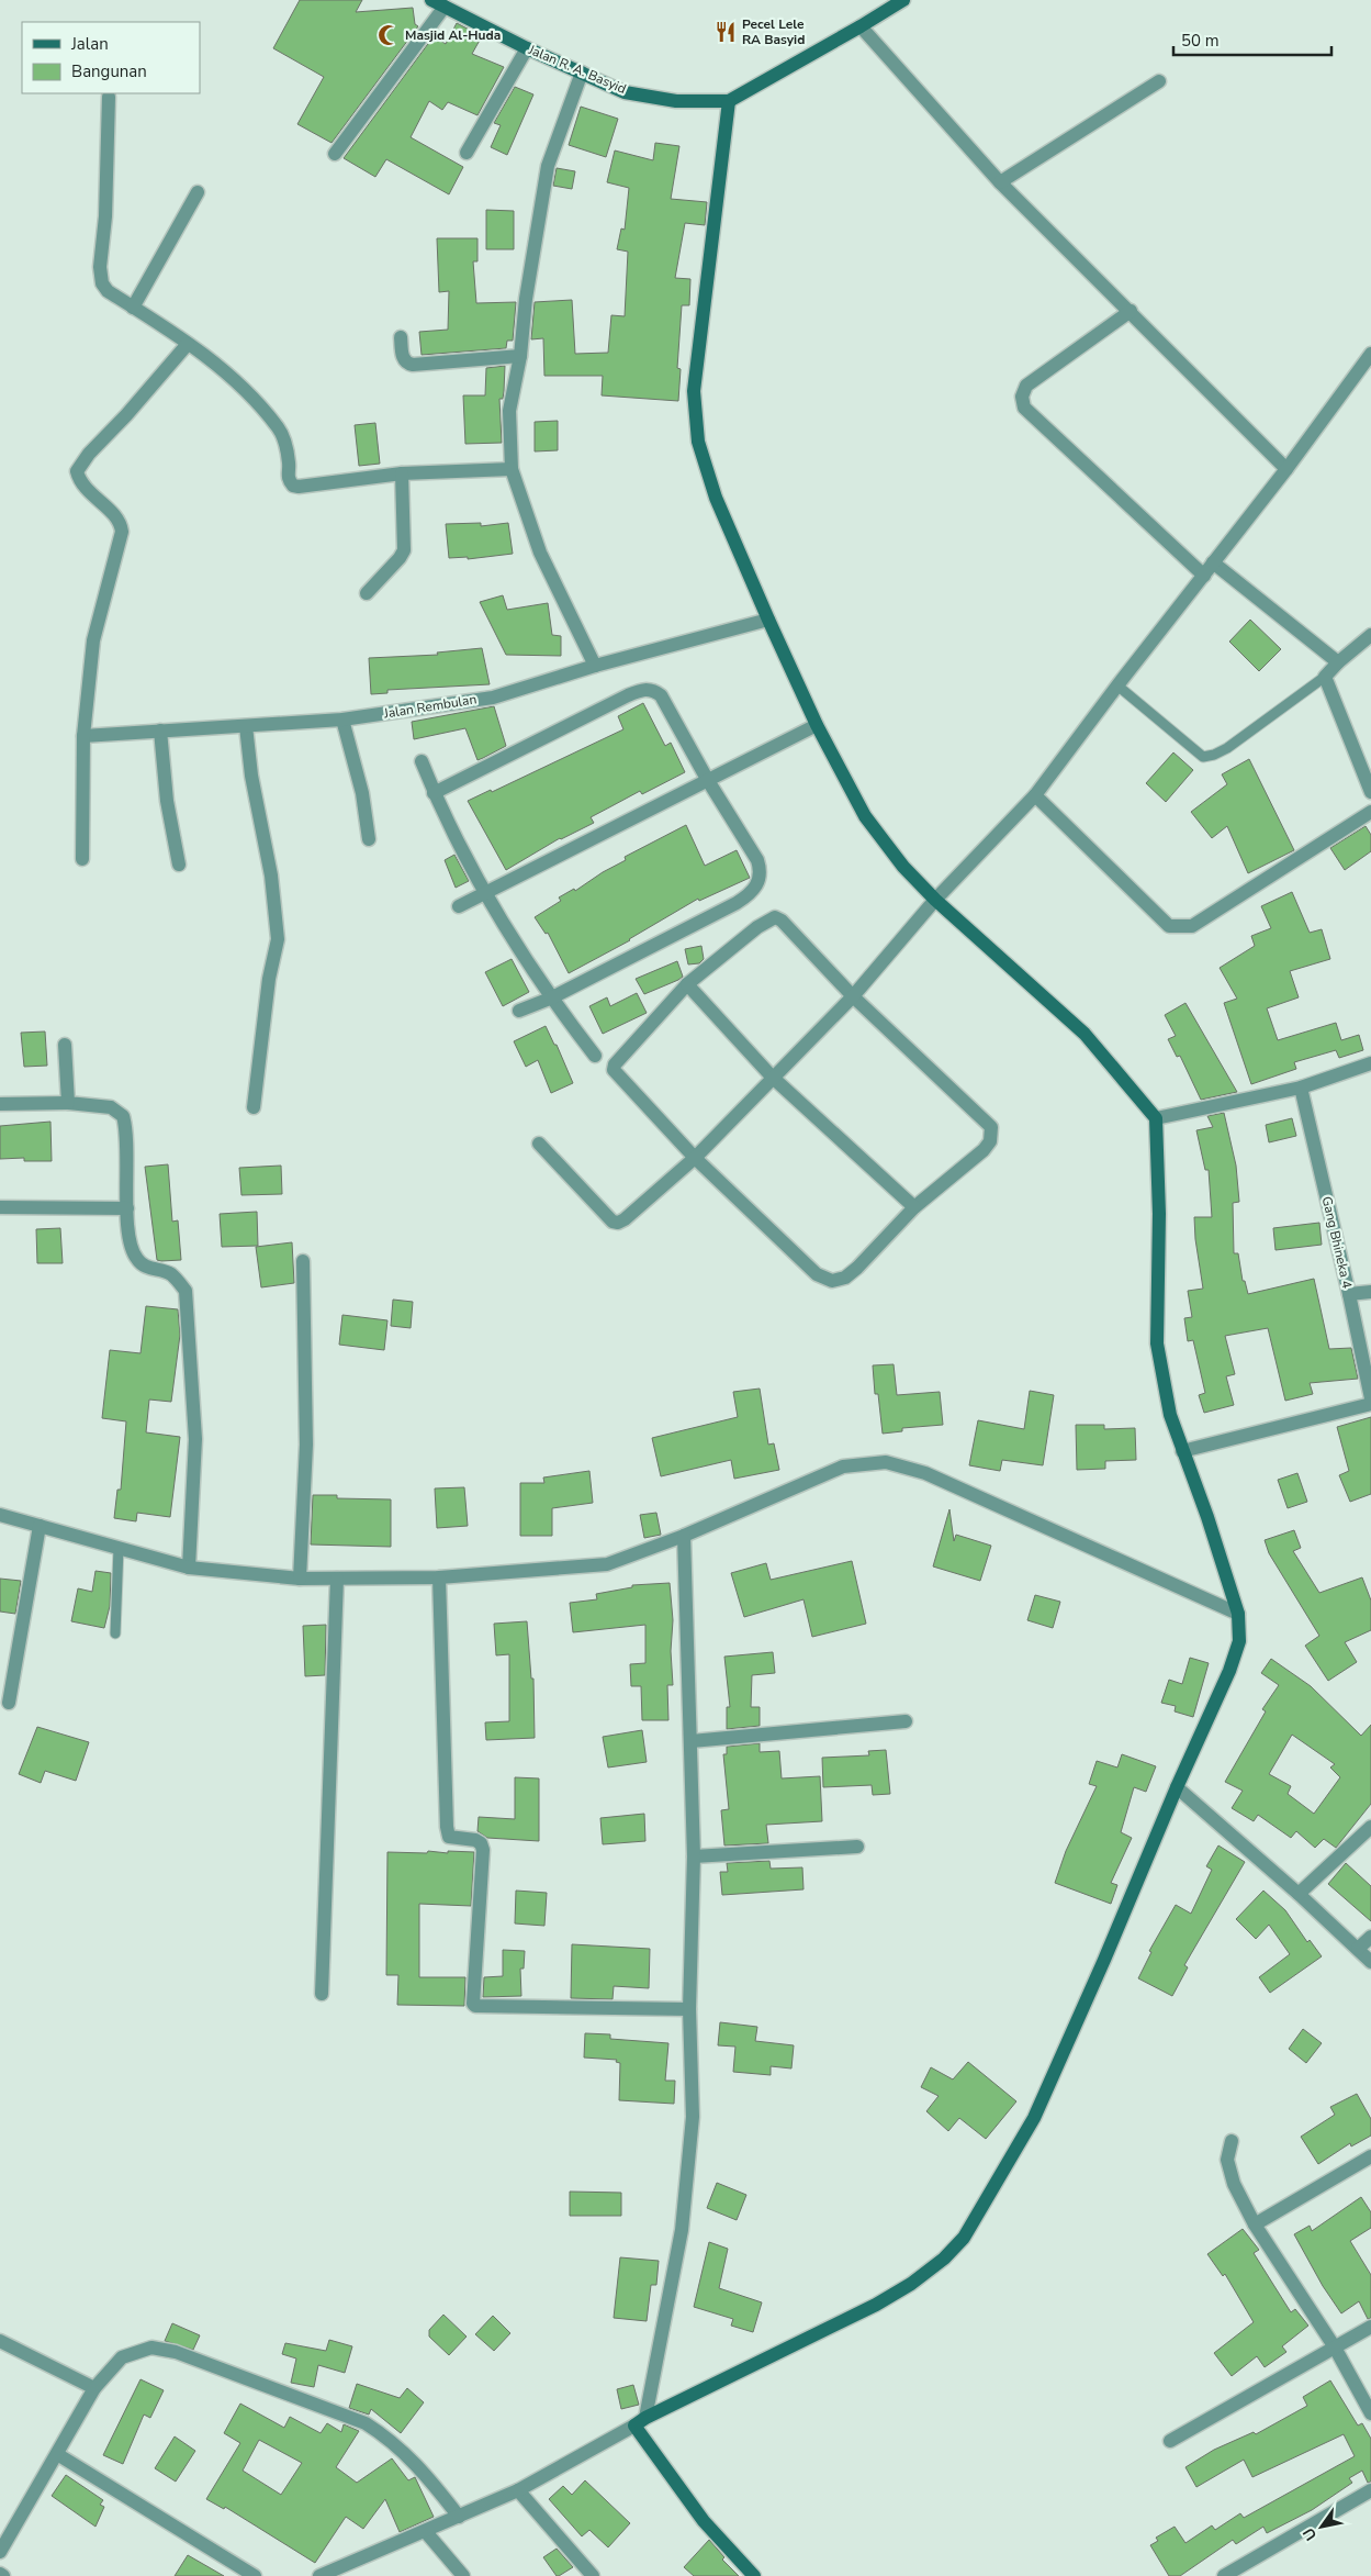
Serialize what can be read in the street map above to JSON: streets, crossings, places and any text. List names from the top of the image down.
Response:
{
  "streets": {
    "street": ["Jalan R. A. Basyid", "Jalan Rembulan", "Gang Bhineka 4"]
  },
  "places": {
    "restaurant": ["Pecel Lele RA Basyid"],
    "mosque": ["Masjid Al-Huda"]
  },
  "legend": ["Jalan", "Bangunan"],
  "scale_bar": "50 m",
  "north": "bottom left"
}
